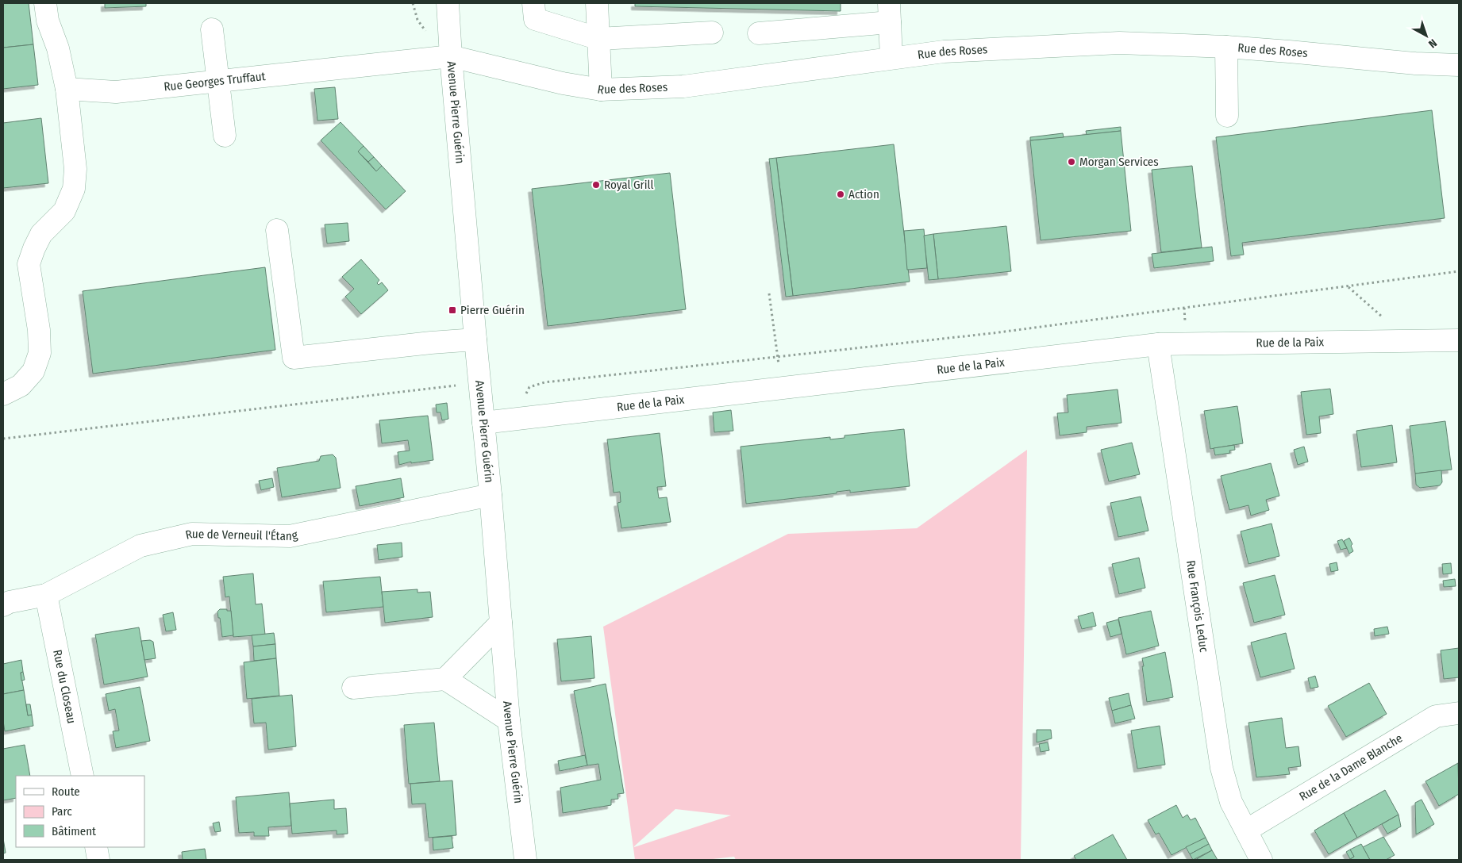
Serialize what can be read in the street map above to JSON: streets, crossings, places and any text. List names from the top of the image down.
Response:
{
  "streets": {
    "street": [
      "Rue des Roses",
      "Rue Georges Truffaut",
      "Avenue Pierre Guérin",
      "Rue de la Paix",
      "Rue de Verneuil l'Étang",
      "Rue François Leduc",
      "Rue du Closeau",
      "Rue de la Dame Blanche"
    ]
  },
  "crossings": [
    ["Rue des Roses", "Rue Georges Truffaut"],
    ["Rue des Roses", "Avenue Pierre Guérin"],
    ["Rue Georges Truffaut", "Avenue Pierre Guérin"],
    ["Avenue Pierre Guérin", "Rue de la Paix"],
    ["Avenue Pierre Guérin", "Rue de Verneuil l'Étang"],
    ["Rue de la Paix", "Rue François Leduc"],
    ["Rue de Verneuil l'Étang", "Rue du Closeau"],
    ["Rue François Leduc", "Rue de la Dame Blanche"]
  ],
  "places": {
    "other": ["Morgan Services", "Royal Grill", "Action"],
    "transit": ["Pierre Guérin"]
  },
  "legend": ["Route", "Parc", "Bâtiment"],
  "north": "bottom right"
}
